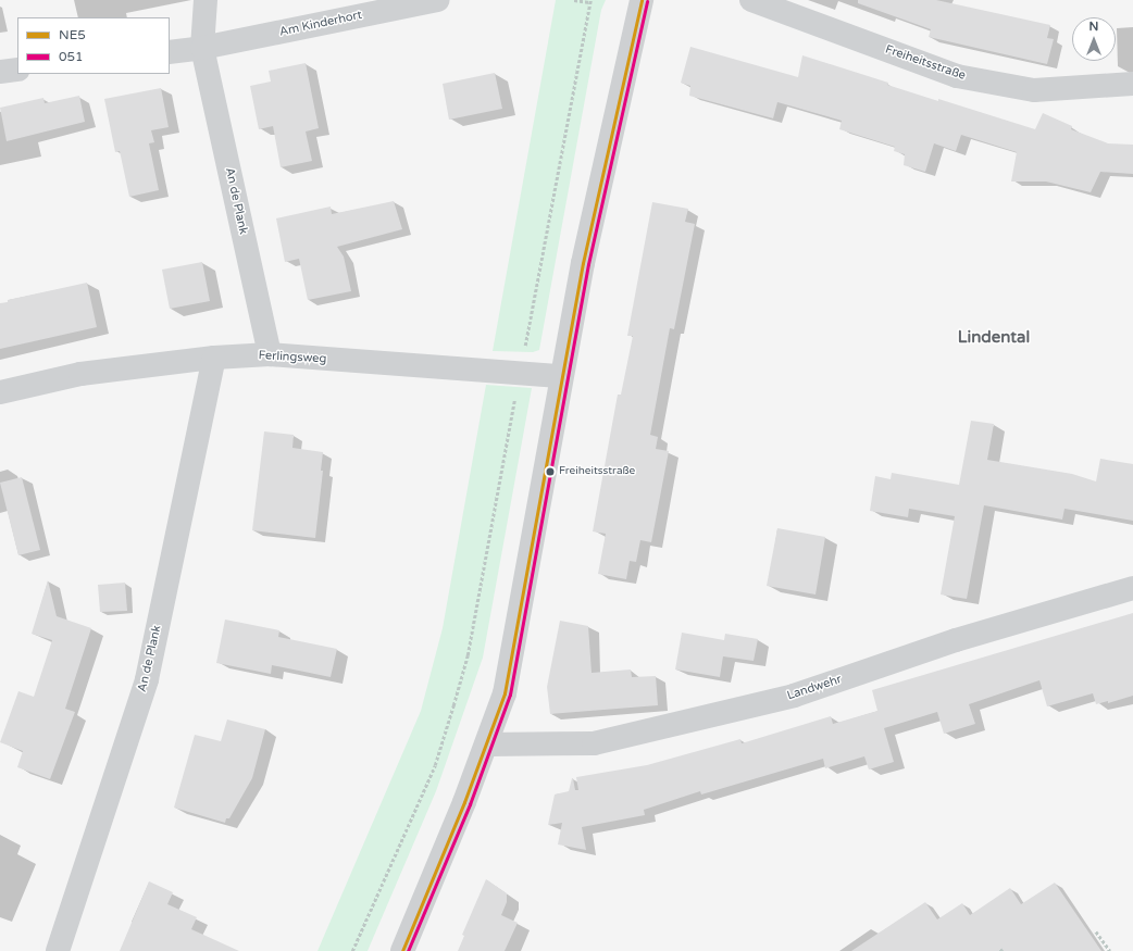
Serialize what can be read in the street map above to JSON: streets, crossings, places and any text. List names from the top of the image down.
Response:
{
  "streets": {
    "street": [
      "Am Kinderhort",
      "Freiheitsstraße",
      "An de Plank",
      "Ferlingsweg",
      "Landwehr"
    ]
  },
  "crossings": [
    ["Am Kinderhort", "An de Plank"],
    ["An de Plank", "Ferlingsweg"]
  ],
  "districts": ["Lindental"],
  "places": ["Freiheitsstraße"],
  "lines": ["transit line NE5", "transit line 051"],
  "legend": ["NE5", "051"],
  "north": "top"
}
